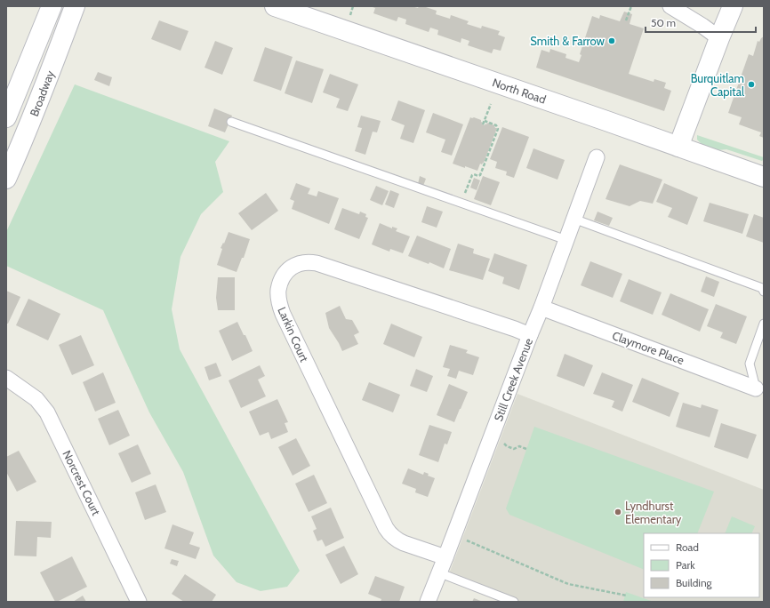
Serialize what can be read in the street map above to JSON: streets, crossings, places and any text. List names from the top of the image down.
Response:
{
  "streets": {
    "street": [
      "North Road",
      "Broadway",
      "Larkin Court",
      "Claymore Place",
      "Still Creek Avenue",
      "Norcrest Court"
    ]
  },
  "crossings": [
    ["Larkin Court", "Still Creek Avenue"],
    ["Claymore Place", "Still Creek Avenue"]
  ],
  "places": ["Smith & Farrow", "Burquitlam Capital", "Lyndhurst Elementary"],
  "legend": ["Road", "Park", "Building"],
  "scale_bar": "50 m"
}
